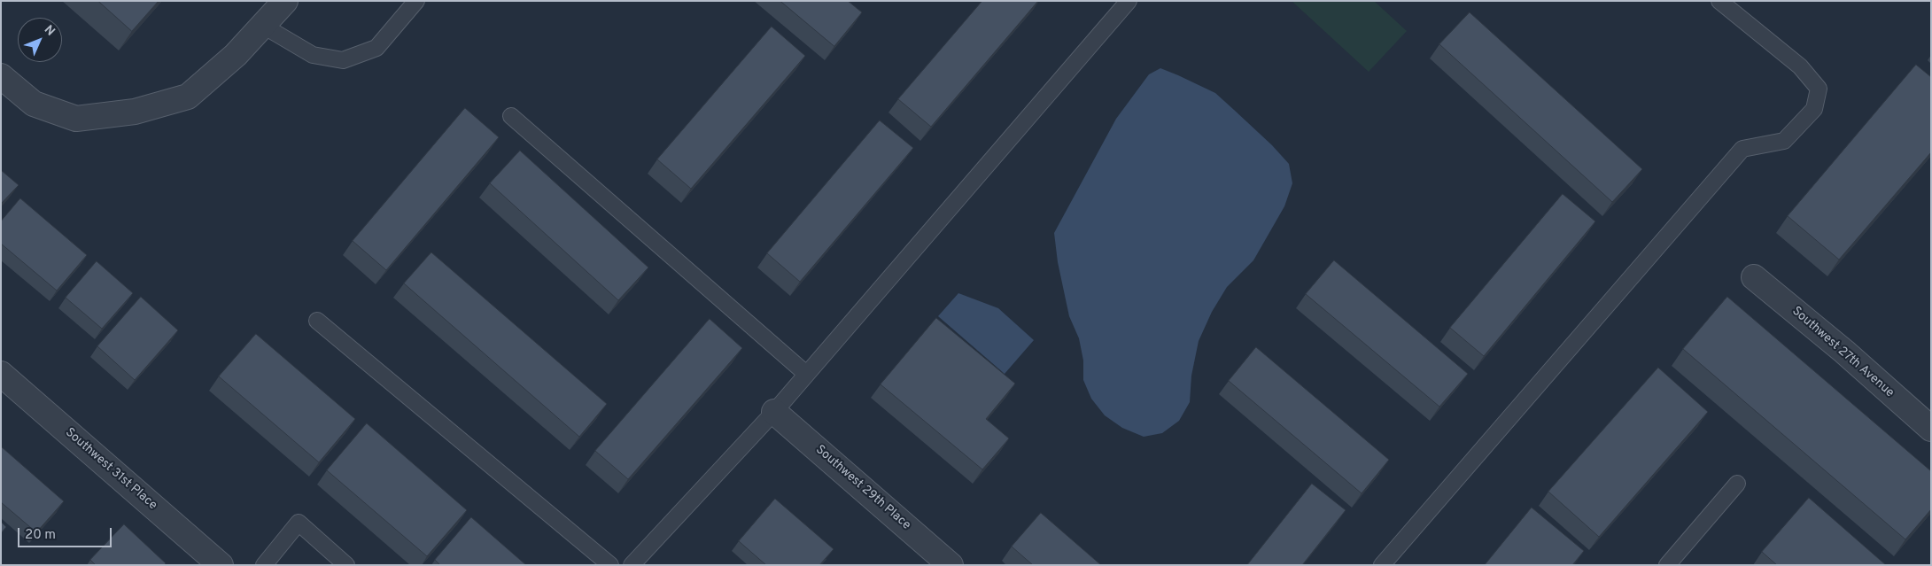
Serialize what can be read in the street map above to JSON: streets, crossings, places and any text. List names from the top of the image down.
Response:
{
  "streets": {
    "street": ["Southwest 27th Avenue", "Southwest 31st Place", "Southwest 29th Place"]
  },
  "scale_bar": "20 m",
  "north": "top right"
}
